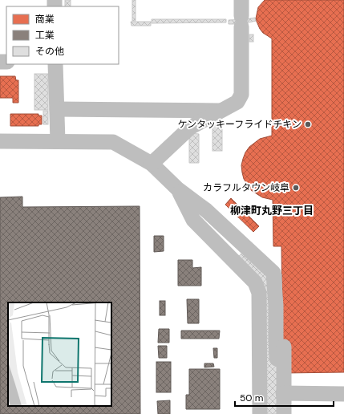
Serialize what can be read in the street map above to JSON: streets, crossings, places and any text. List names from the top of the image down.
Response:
{
  "districts": ["柳津町丸野三丁目"],
  "places": ["ケンタッキーフライドチキン", "カラフルタウン岐阜"],
  "legend": ["商業", "工業", "その他"],
  "scale_bar": "50 m"
}
